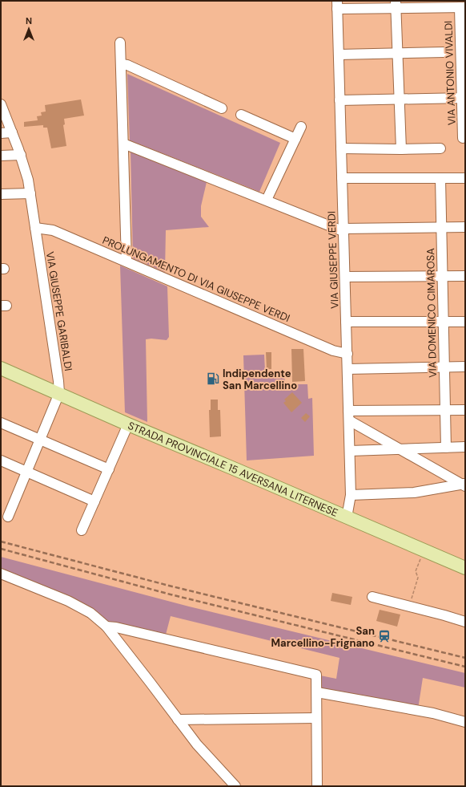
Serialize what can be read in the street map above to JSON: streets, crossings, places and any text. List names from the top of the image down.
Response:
{
  "streets": {
    "main road": ["STRADA PROVINCIALE 15 AVERSANA LITERNESE"],
    "street": [
      "VIA ANTONIO VIVALDI",
      "VIA GIUSEPPE VERDI",
      "PROLUNGAMENTO DI VIA GIUSEPPE VERDI",
      "VIA GIUSEPPE GARIBALDI",
      "VIA DOMENICO CIMAROSA"
    ]
  },
  "crossings": [
    ["VIA GIUSEPPE VERDI", "PROLUNGAMENTO DI VIA GIUSEPPE VERDI"],
    ["VIA GIUSEPPE VERDI", "STRADA PROVINCIALE 15 AVERSANA LITERNESE"],
    ["PROLUNGAMENTO DI VIA GIUSEPPE VERDI", "VIA GIUSEPPE GARIBALDI"],
    ["VIA GIUSEPPE GARIBALDI", "STRADA PROVINCIALE 15 AVERSANA LITERNESE"]
  ],
  "places": {
    "fuel station": ["Indipendente San Marcellino"],
    "station": ["San Marcellino-Frignano"]
  },
  "north": "top"
}
